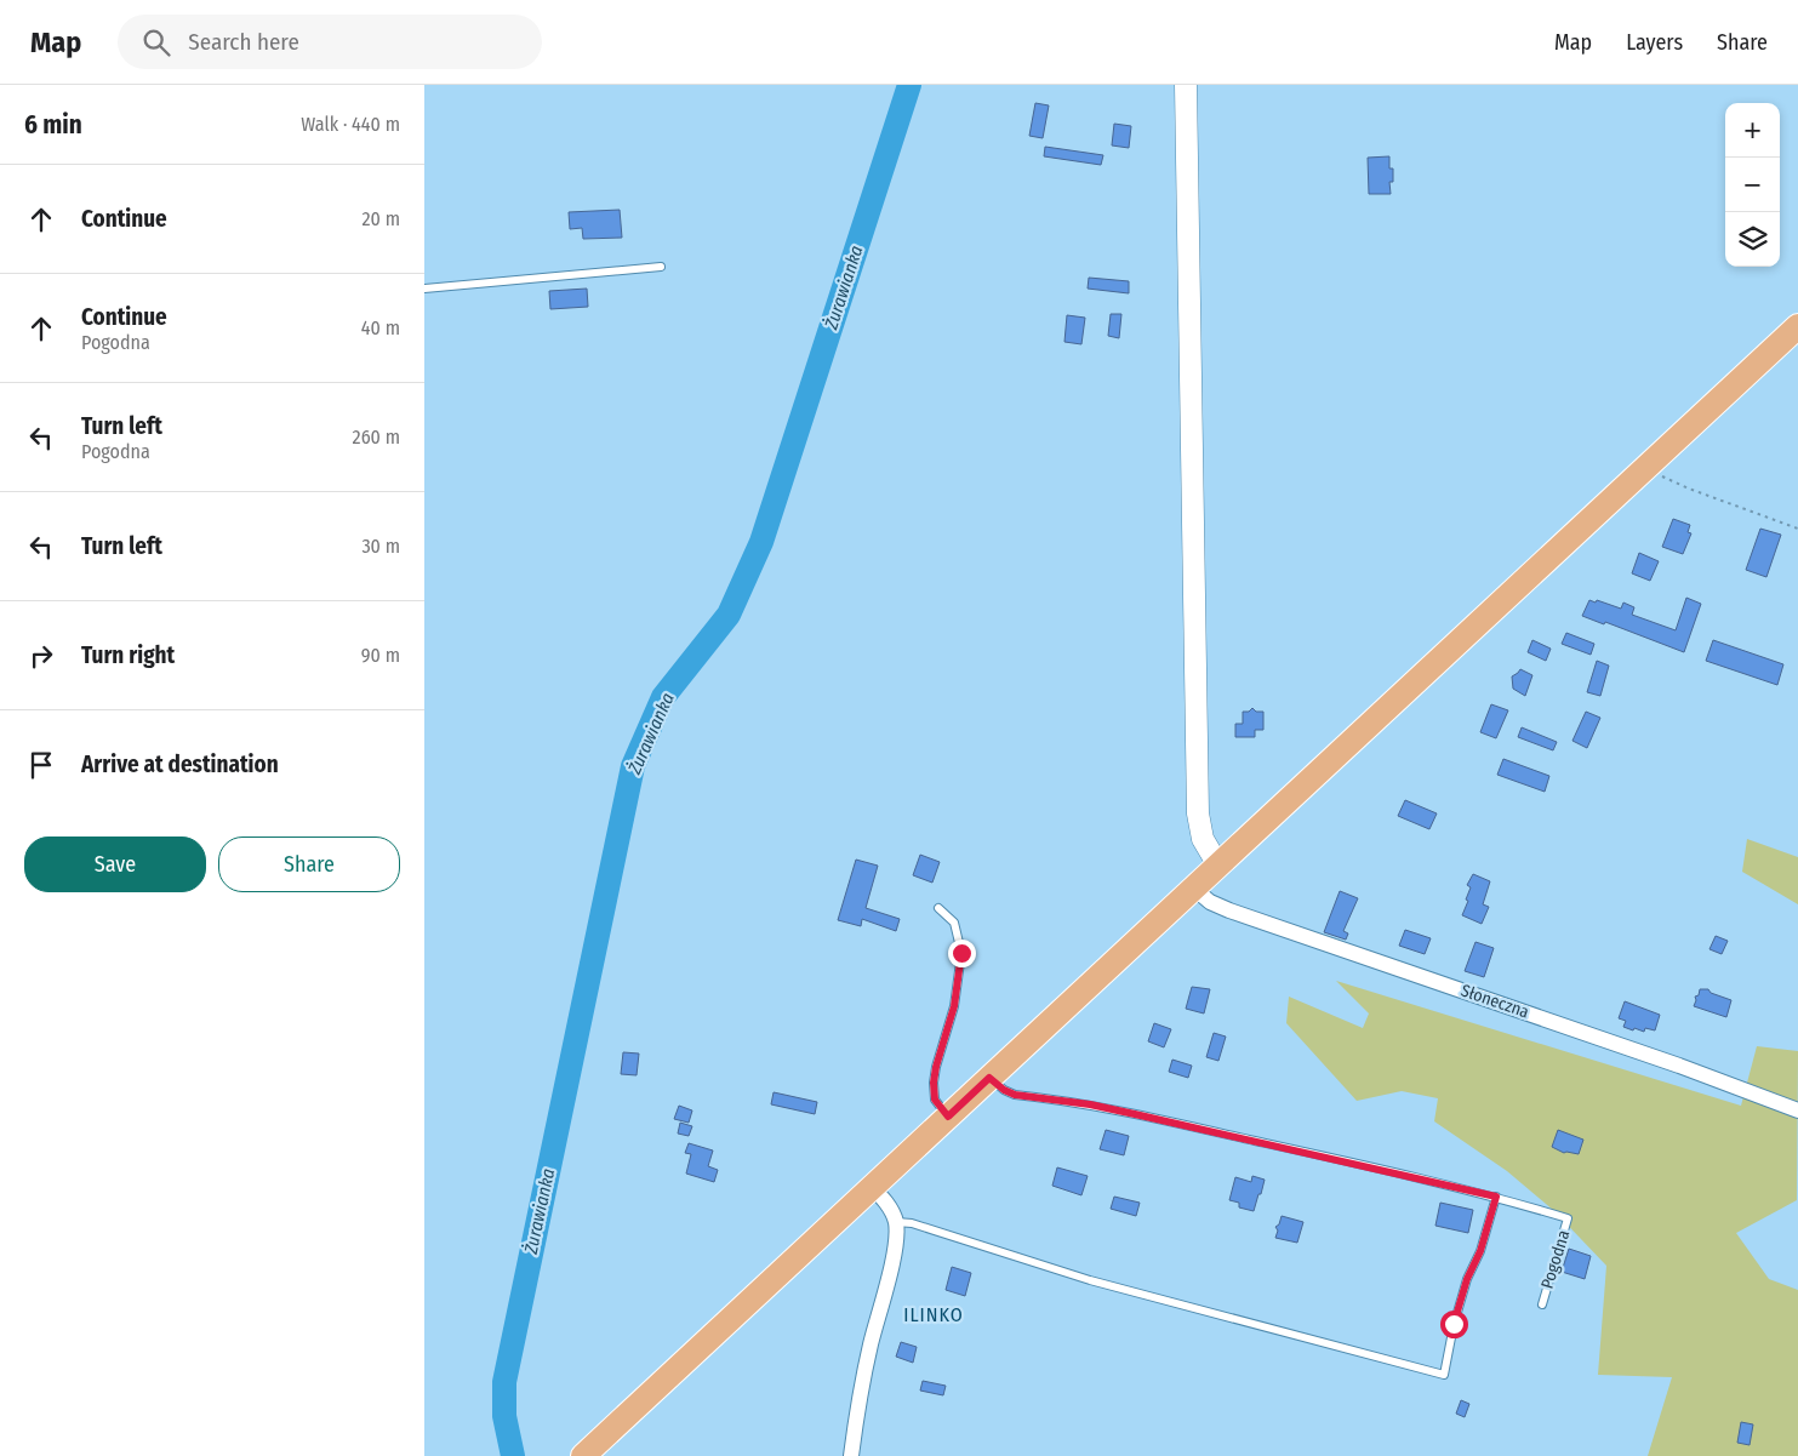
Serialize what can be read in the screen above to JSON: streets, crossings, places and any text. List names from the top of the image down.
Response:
{
  "streets": {
    "street": ["Słoneczna"],
    "lane": ["Pogodna"]
  },
  "districts": ["ILINKO"],
  "water": ["Żurawianka"],
  "page": {
    "header": "Map",
    "search": "Search here",
    "nav": ["Map", "Layers", "Share"],
    "heading": ["6 min", "Walk · 440 m"],
    "map_buttons": ["+", "−"],
    "list": [
      ["Continue", "20 m"],
      ["Continue", "Pogodna", "40 m"],
      ["Turn left", "Pogodna", "260 m"],
      ["Turn left", "30 m"],
      ["Turn right", "90 m"],
      "Arrive at destination"
    ],
    "buttons": ["Save", "Share"]
  }
}
